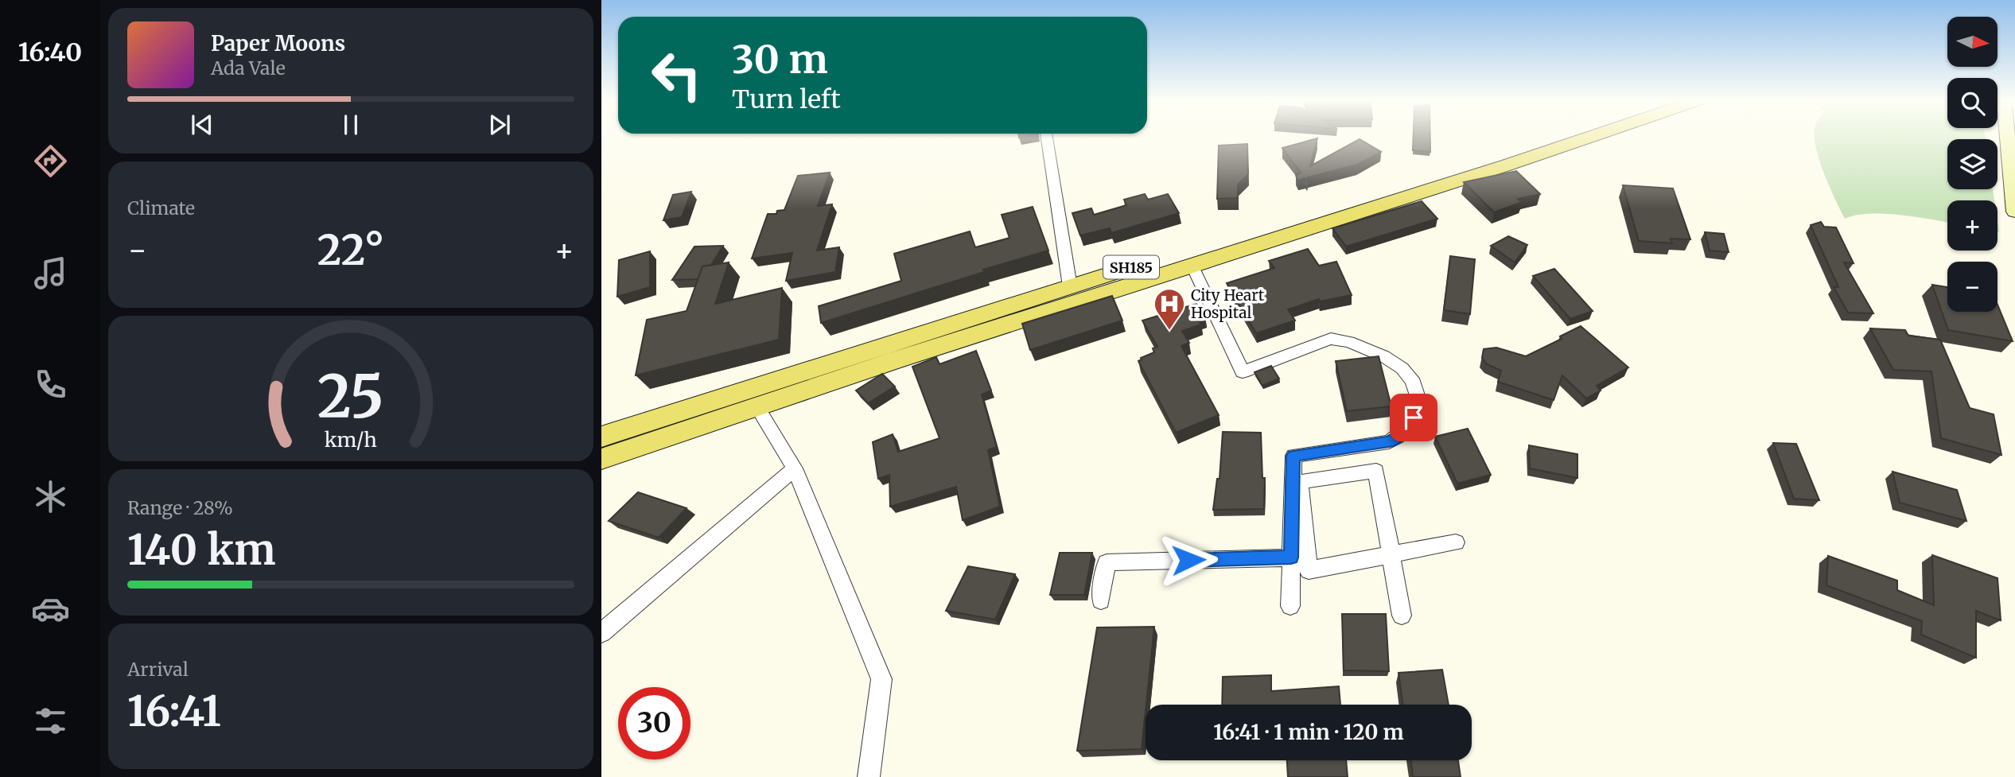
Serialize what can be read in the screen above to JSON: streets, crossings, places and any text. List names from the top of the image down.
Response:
{
  "streets": {
    "main road": ["SH185"]
  },
  "places": {
    "hospital": ["City Heart Hospital"]
  },
  "north": "right",
  "page": {
    "tabs": "16:40",
    "map_buttons": ["+", "−"],
    "turn": ["30 m", "Turn left"],
    "song": ["Paper Moons", "Ada Vale"],
    "tile": [
      "Climate",
      ["Range · 28%", "140 km"],
      ["Arrival", "16:41"]
    ],
    "heat": ["−", "22°", "+"],
    "limit": "30",
    "trip": "16:41 · 1 min · 120 m",
    "gauge": ["25", "km/h"]
  }
}
